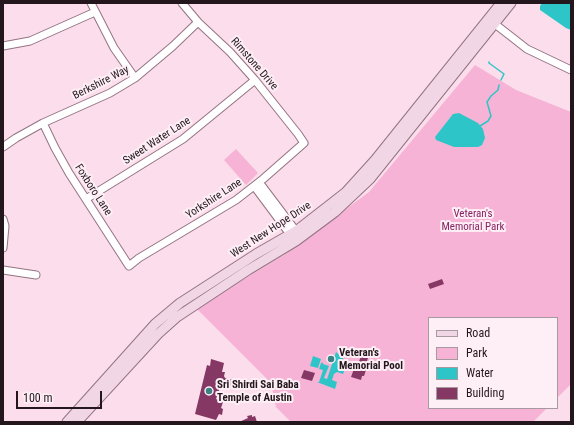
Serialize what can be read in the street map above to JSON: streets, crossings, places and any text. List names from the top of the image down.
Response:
{
  "streets": {
    "main road": ["West New Hope Drive"],
    "street": [
      "Rimstone Drive",
      "Berkshire Way",
      "Sweet Water Lane",
      "Foxboro Lane",
      "Yorkshire Lane"
    ]
  },
  "crossings": [
    ["Rimstone Drive", "Berkshire Way"],
    ["Rimstone Drive", "Sweet Water Lane"],
    ["Rimstone Drive", "Yorkshire Lane"],
    ["Berkshire Way", "Foxboro Lane"],
    ["Sweet Water Lane", "Foxboro Lane"],
    ["Foxboro Lane", "Yorkshire Lane"]
  ],
  "parks": ["Veteran's Memorial Park"],
  "places": ["Veteran's Memorial Pool", "Sri Shirdi Sai Baba Temple of Austin"],
  "legend": [
    "Road",
    "Park",
    "Water",
    "Building"
  ],
  "scale_bar": "100 m"
}
